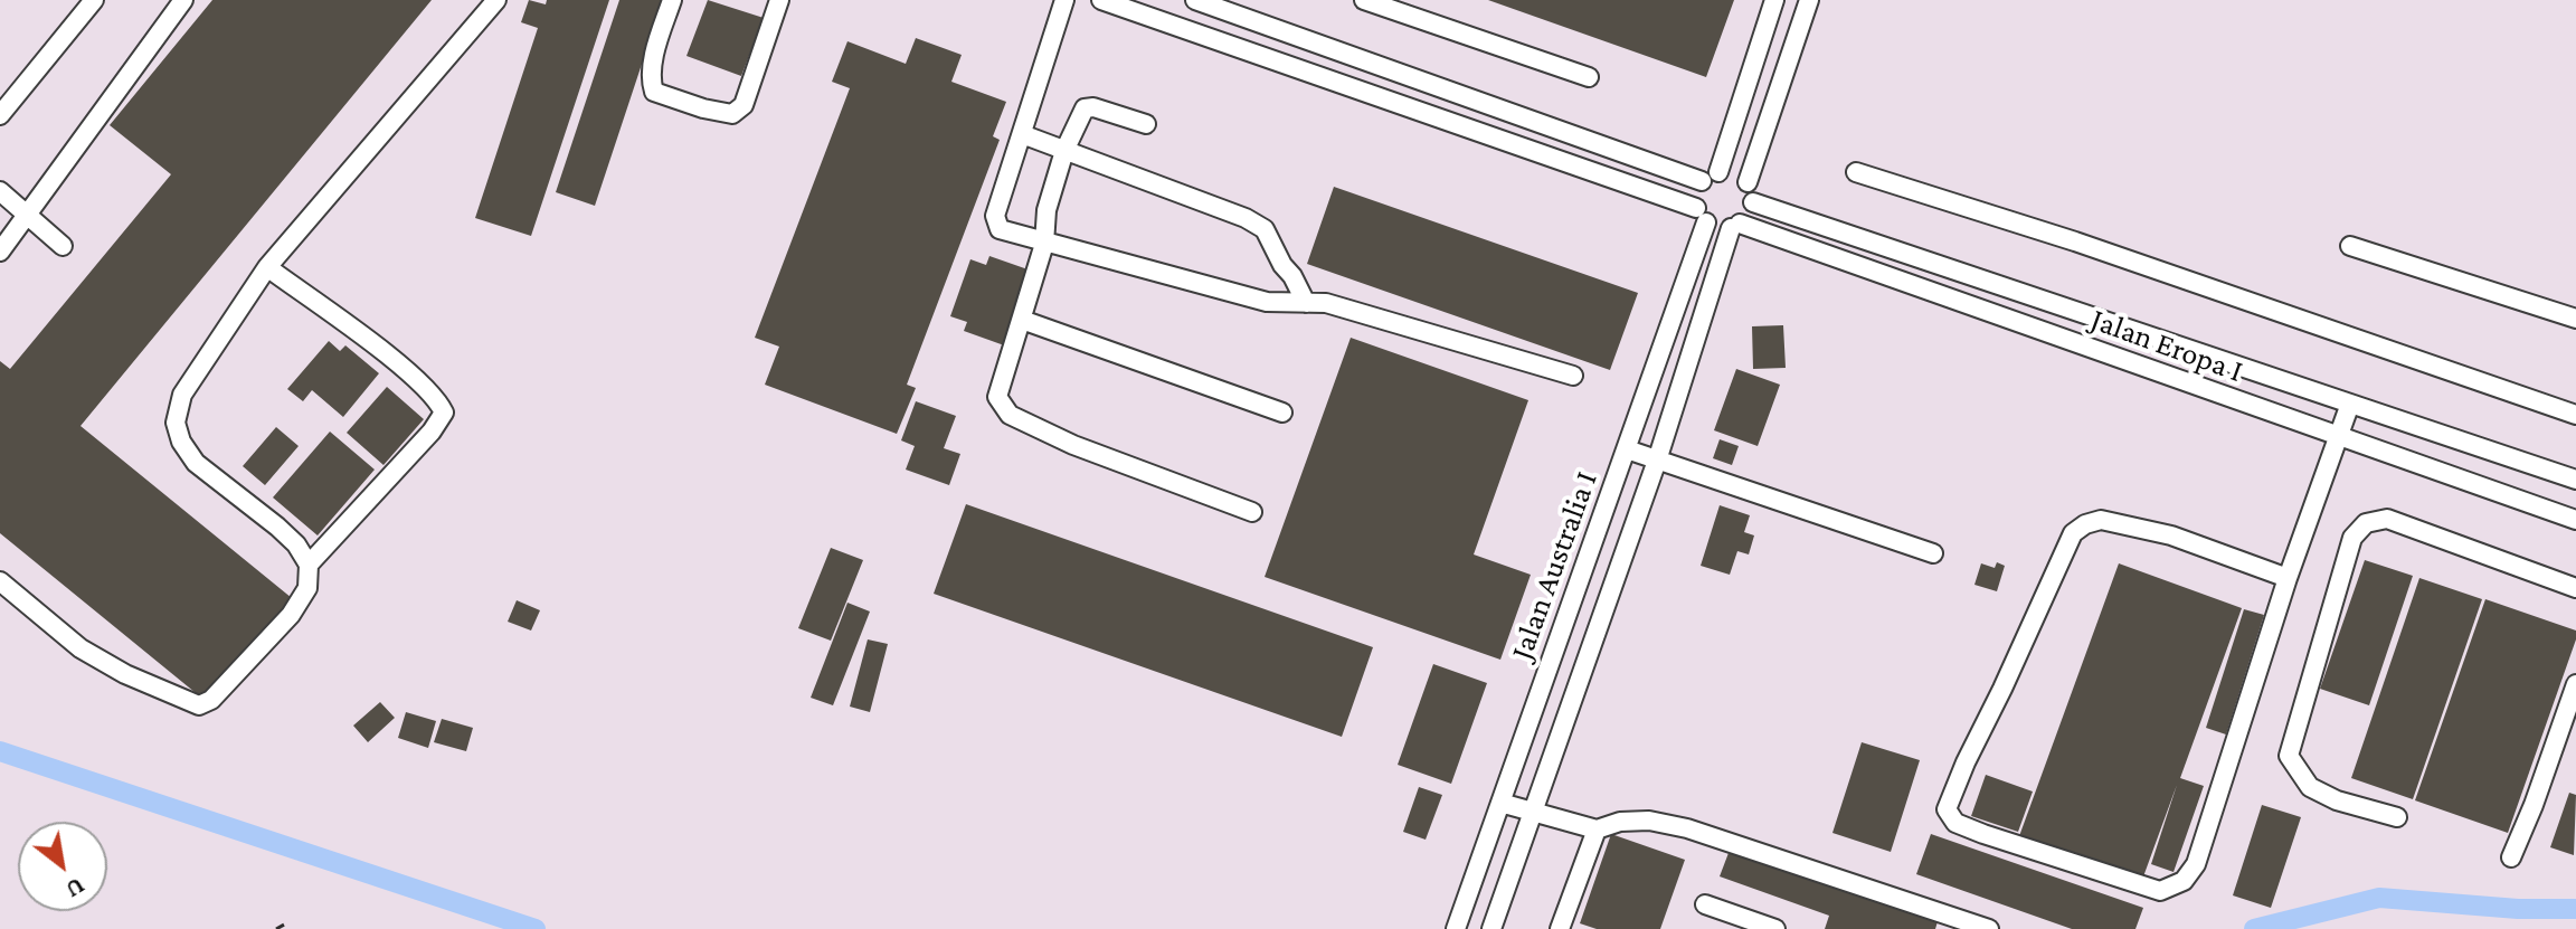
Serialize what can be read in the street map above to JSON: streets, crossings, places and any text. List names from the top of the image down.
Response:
{
  "streets": {
    "lane": ["Jalan Eropa I", "Jalan Australia I"]
  },
  "crossings": [
    ["Jalan Eropa I", "Jalan Australia I"]
  ],
  "north": "bottom right"
}
